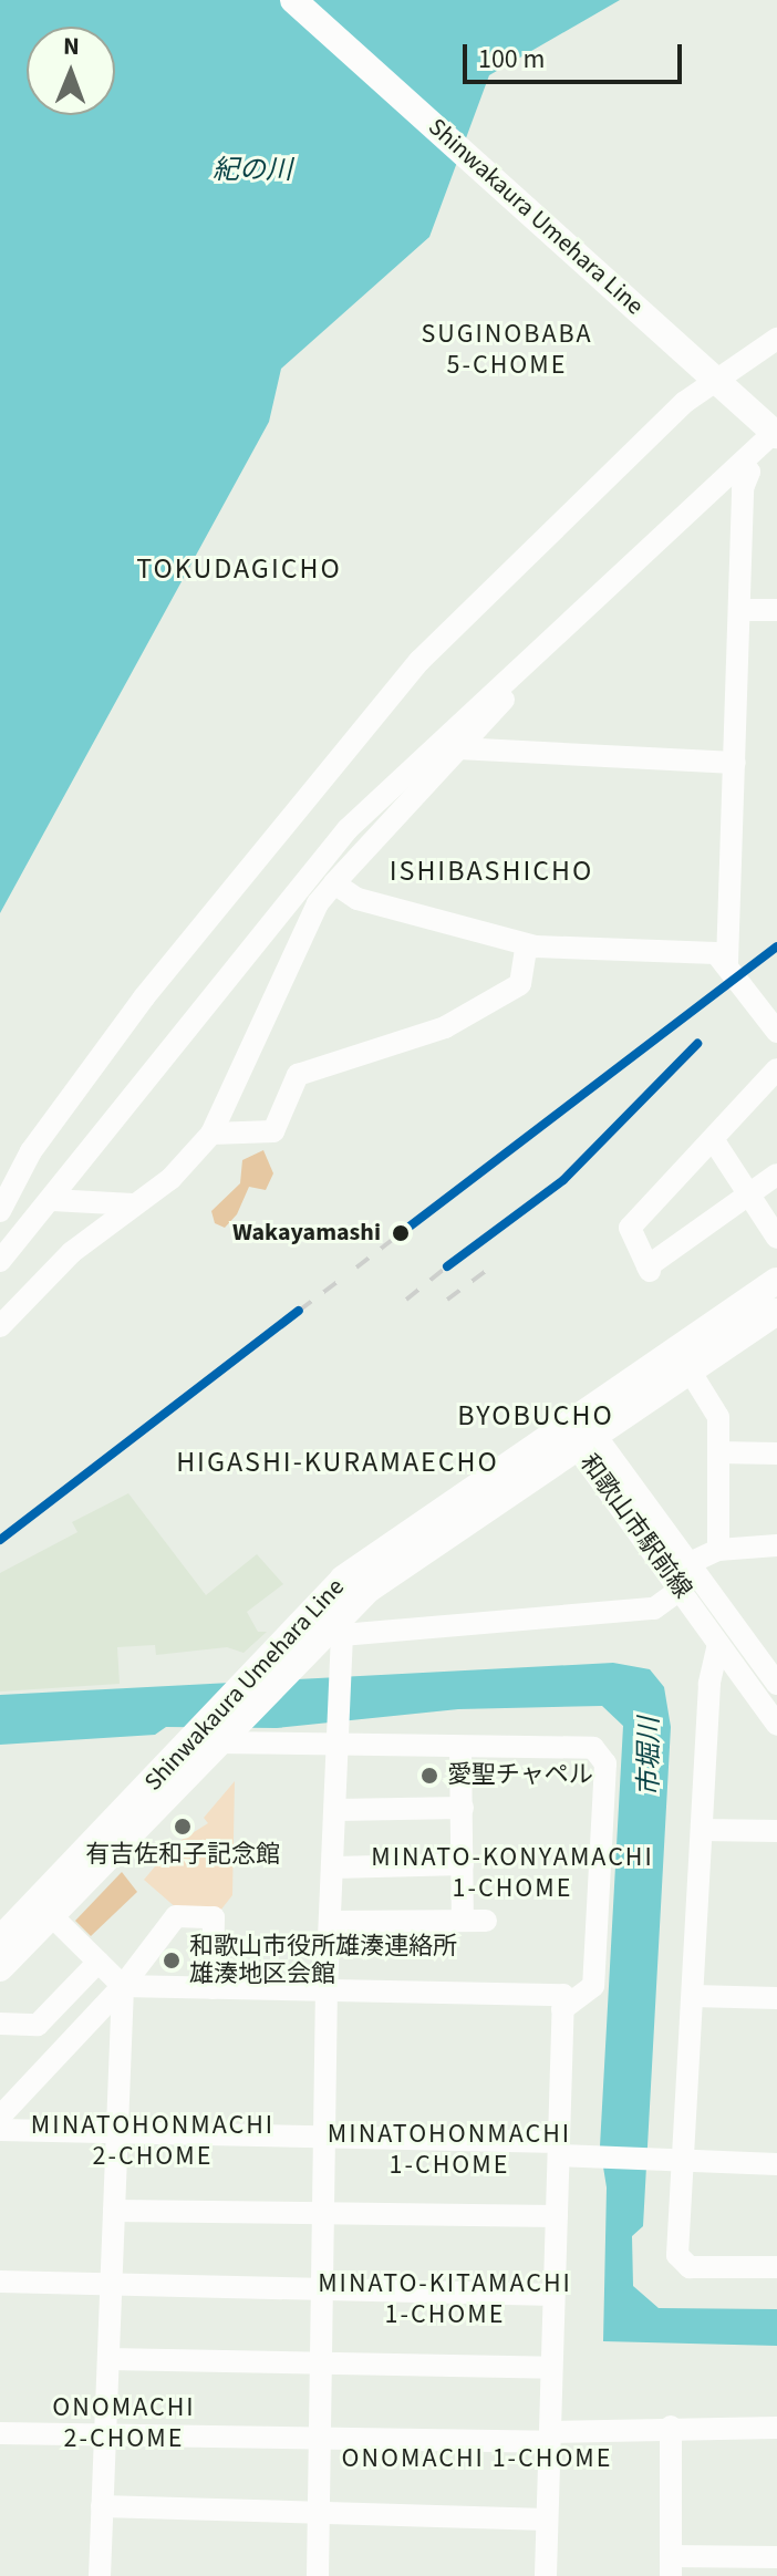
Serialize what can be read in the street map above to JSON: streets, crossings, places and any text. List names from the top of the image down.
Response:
{
  "streets": {
    "main road": ["Shinwakaura Umehara Line"],
    "street": ["和歌山市駅前線"]
  },
  "crossings": [
    ["Shinwakaura Umehara Line", "和歌山市駅前線"]
  ],
  "districts": [
    "SUGINOBABA 5-CHOME",
    "TOKUDAGICHO",
    "ISHIBASHICHO",
    "BYOBUCHO",
    "HIGASHI-KURAMAECHO",
    "MINATO-KONYAMACHI 1-CHOME",
    "MINATOHONMACHI 2-CHOME",
    "MINATOHONMACHI 1-CHOME",
    "MINATO-KITAMACHI 1-CHOME",
    "ONOMACHI 2-CHOME",
    "ONOMACHI 1-CHOME"
  ],
  "water": ["紀の川", "市堀川"],
  "places": [
    "Wakayamashi",
    "愛聖チャペル",
    "有吉佐和子記念館",
    "和歌山市役所雄湊連絡所 雄湊地区会館"
  ],
  "scale_bar": "100 m",
  "north": "top"
}
